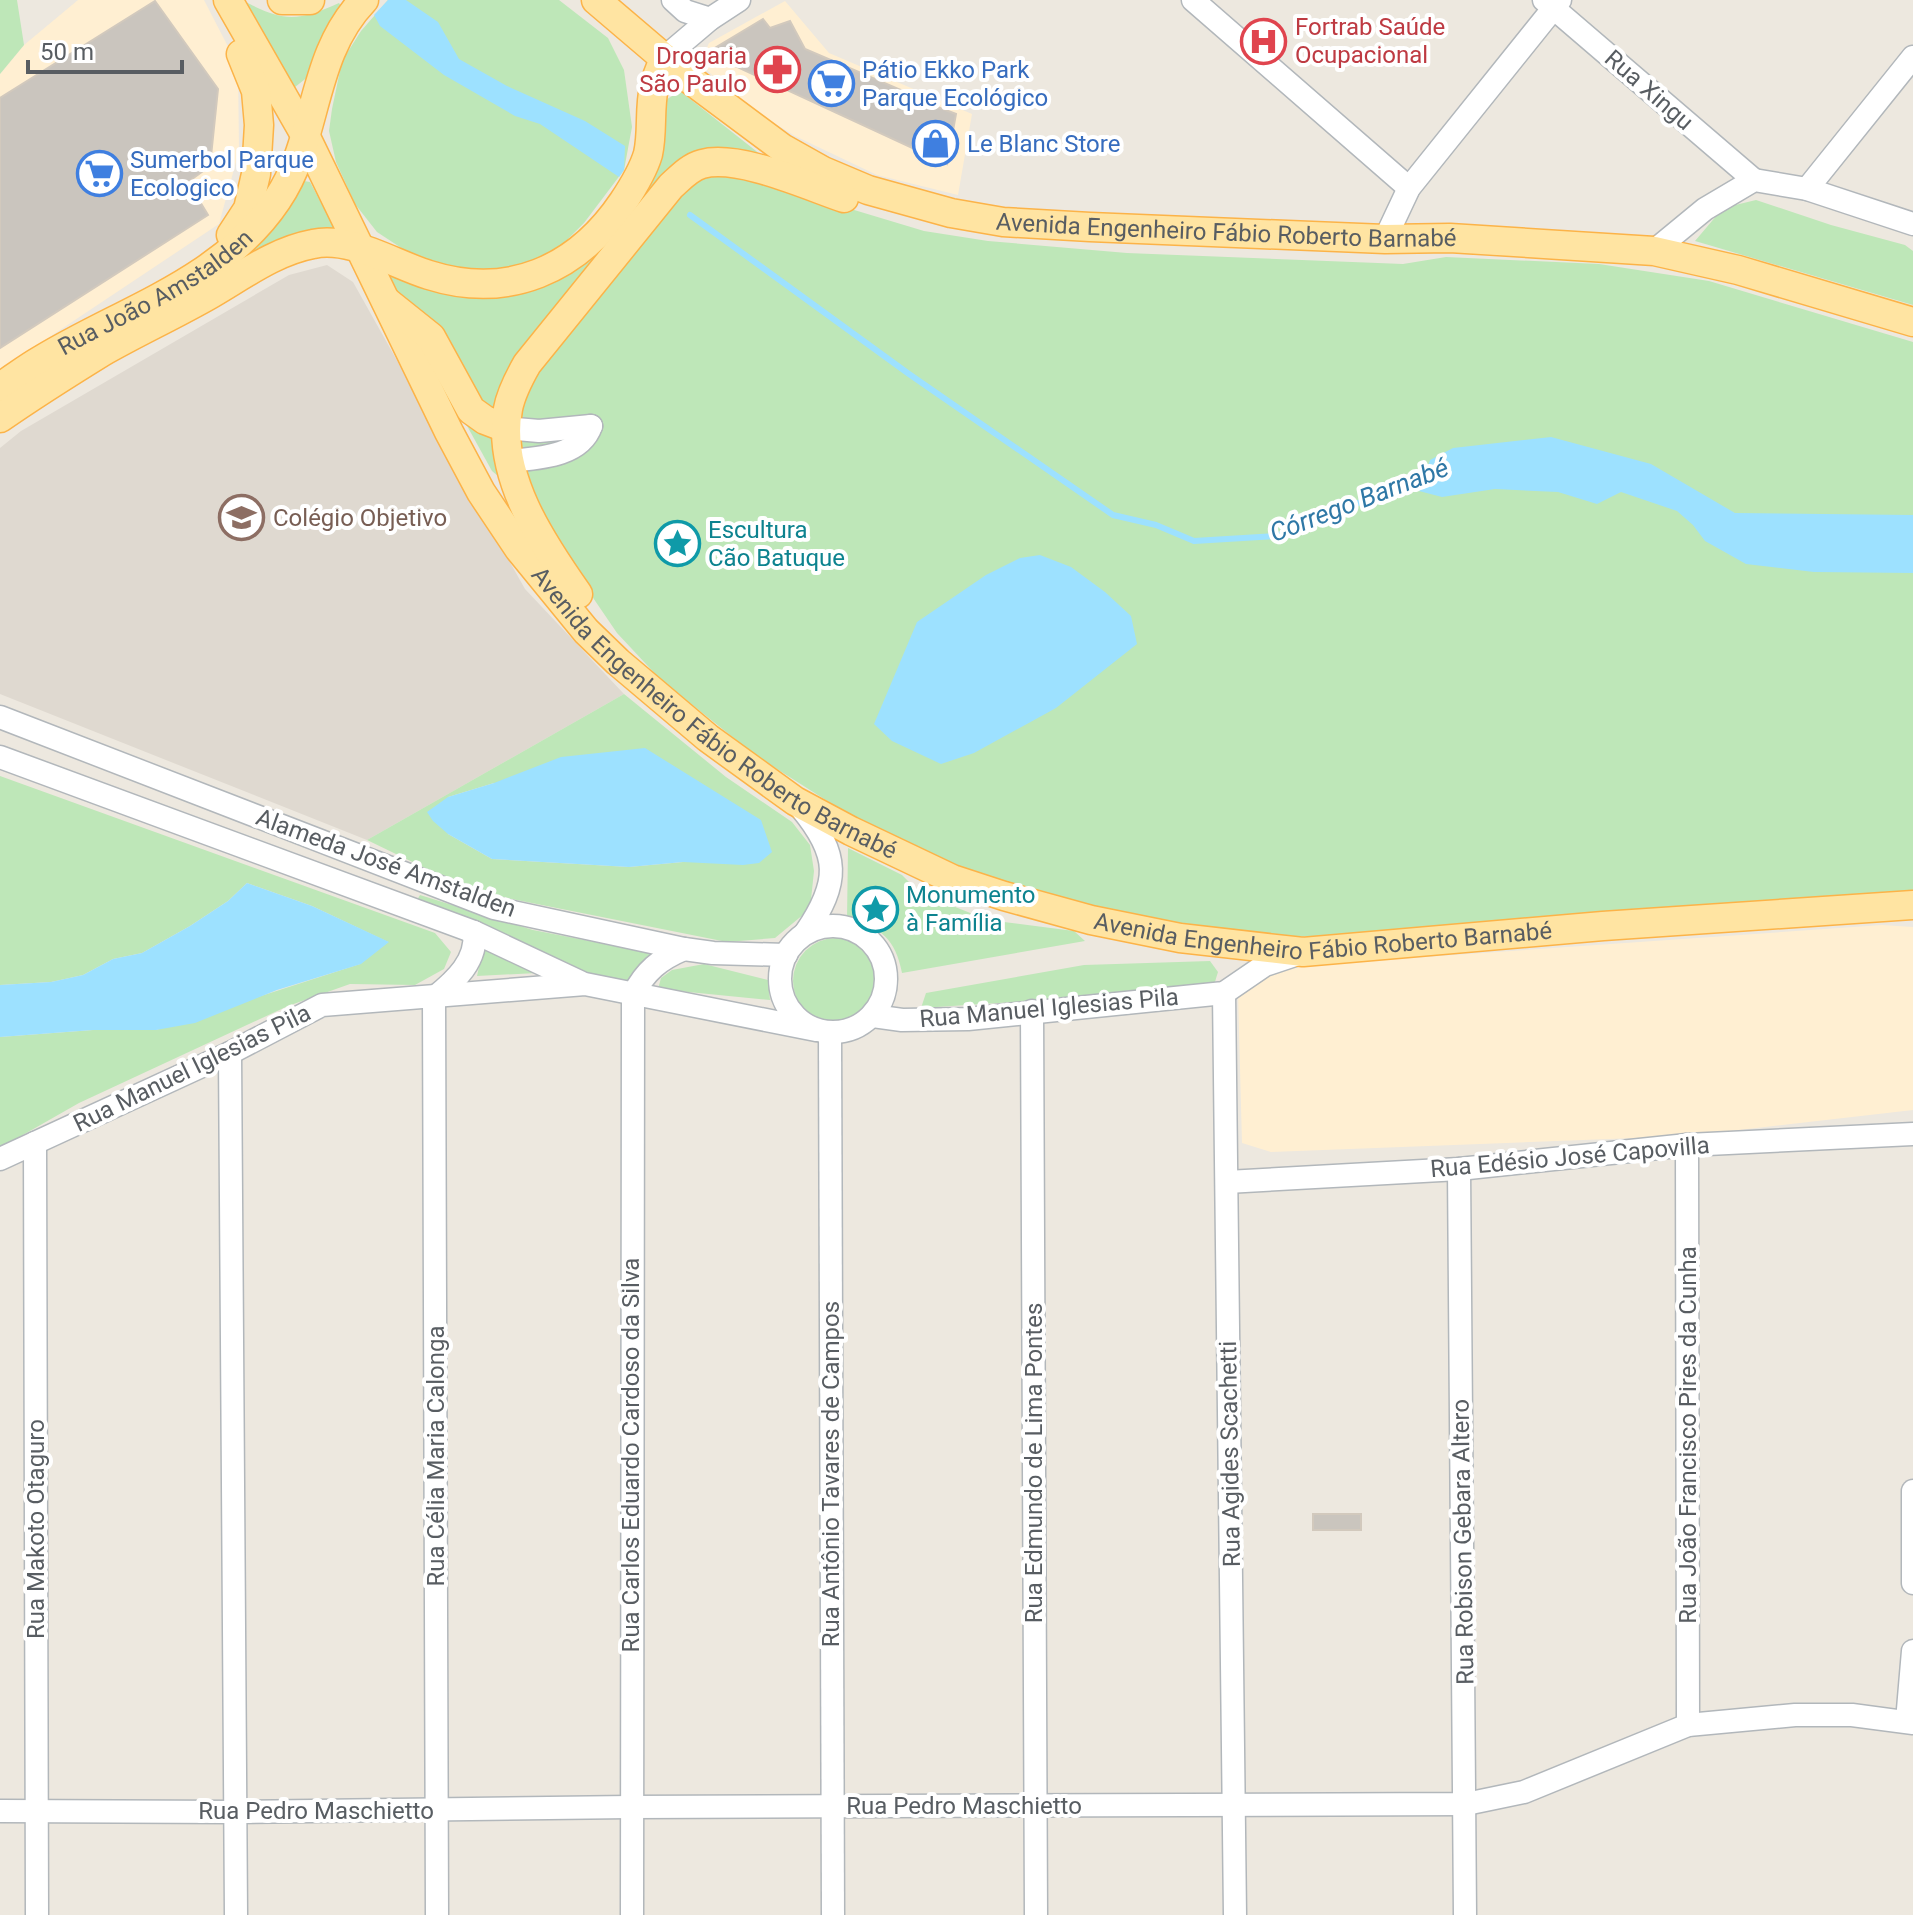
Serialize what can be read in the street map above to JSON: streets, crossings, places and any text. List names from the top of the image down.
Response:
{
  "streets": {
    "main road": ["Avenida Engenheiro Fábio Roberto Barnabé", "Rua João Amstalden"],
    "street": [
      "Rua Xingu",
      "Alameda José Amstalden",
      "Rua Manuel Iglesias Pila",
      "Rua Edésio José Capovilla",
      "Rua João Francisco Pires da Cunha",
      "Rua Agides Scachetti",
      "Rua Carlos Eduardo Cardoso da Silva",
      "Rua Célia Maria Calonga",
      "Rua Edmundo de Lima Pontes",
      "Rua Antônio Tavares de Campos",
      "Rua Makoto Otaguro",
      "Rua Robison Gebara Altero",
      "Rua Pedro Maschietto"
    ]
  },
  "crossings": [
    ["Avenida Engenheiro Fábio Roberto Barnabé", "Rua João Amstalden"],
    ["Alameda José Amstalden", "Rua Manuel Iglesias Pila"],
    ["Alameda José Amstalden", "Rua Antônio Tavares de Campos"],
    ["Rua Manuel Iglesias Pila", "Rua Agides Scachetti"],
    ["Rua Manuel Iglesias Pila", "Rua Carlos Eduardo Cardoso da Silva"],
    ["Rua Manuel Iglesias Pila", "Rua Célia Maria Calonga"],
    ["Rua Manuel Iglesias Pila", "Rua Edmundo de Lima Pontes"],
    ["Rua Manuel Iglesias Pila", "Rua Antônio Tavares de Campos"],
    ["Rua Manuel Iglesias Pila", "Rua Makoto Otaguro"],
    ["Rua Edésio José Capovilla", "Rua João Francisco Pires da Cunha"],
    ["Rua Edésio José Capovilla", "Rua Agides Scachetti"],
    ["Rua Edésio José Capovilla", "Rua Robison Gebara Altero"],
    ["Rua João Francisco Pires da Cunha", "Rua Pedro Maschietto"],
    ["Rua Agides Scachetti", "Rua Pedro Maschietto"],
    ["Rua Carlos Eduardo Cardoso da Silva", "Rua Pedro Maschietto"],
    ["Rua Célia Maria Calonga", "Rua Pedro Maschietto"],
    ["Rua Edmundo de Lima Pontes", "Rua Pedro Maschietto"],
    ["Rua Antônio Tavares de Campos", "Rua Pedro Maschietto"],
    ["Rua Makoto Otaguro", "Rua Pedro Maschietto"],
    ["Rua Robison Gebara Altero", "Rua Pedro Maschietto"]
  ],
  "water": ["Córrego Barnabé"],
  "places": {
    "hospital": ["Fortrab Saúde Ocupacional"],
    "pharmacy": ["Drogaria São Paulo"],
    "supermarket": ["Pátio Ekko Park Parque Ecológico", "Sumerbol Parque Ecologico"],
    "shop": ["Le Blanc Store"],
    "school or university": ["Colégio Objetivo"],
    "place": ["Escultura Cão Batuque", "Monumento à Família"]
  },
  "scale_bar": "50 m"
}
